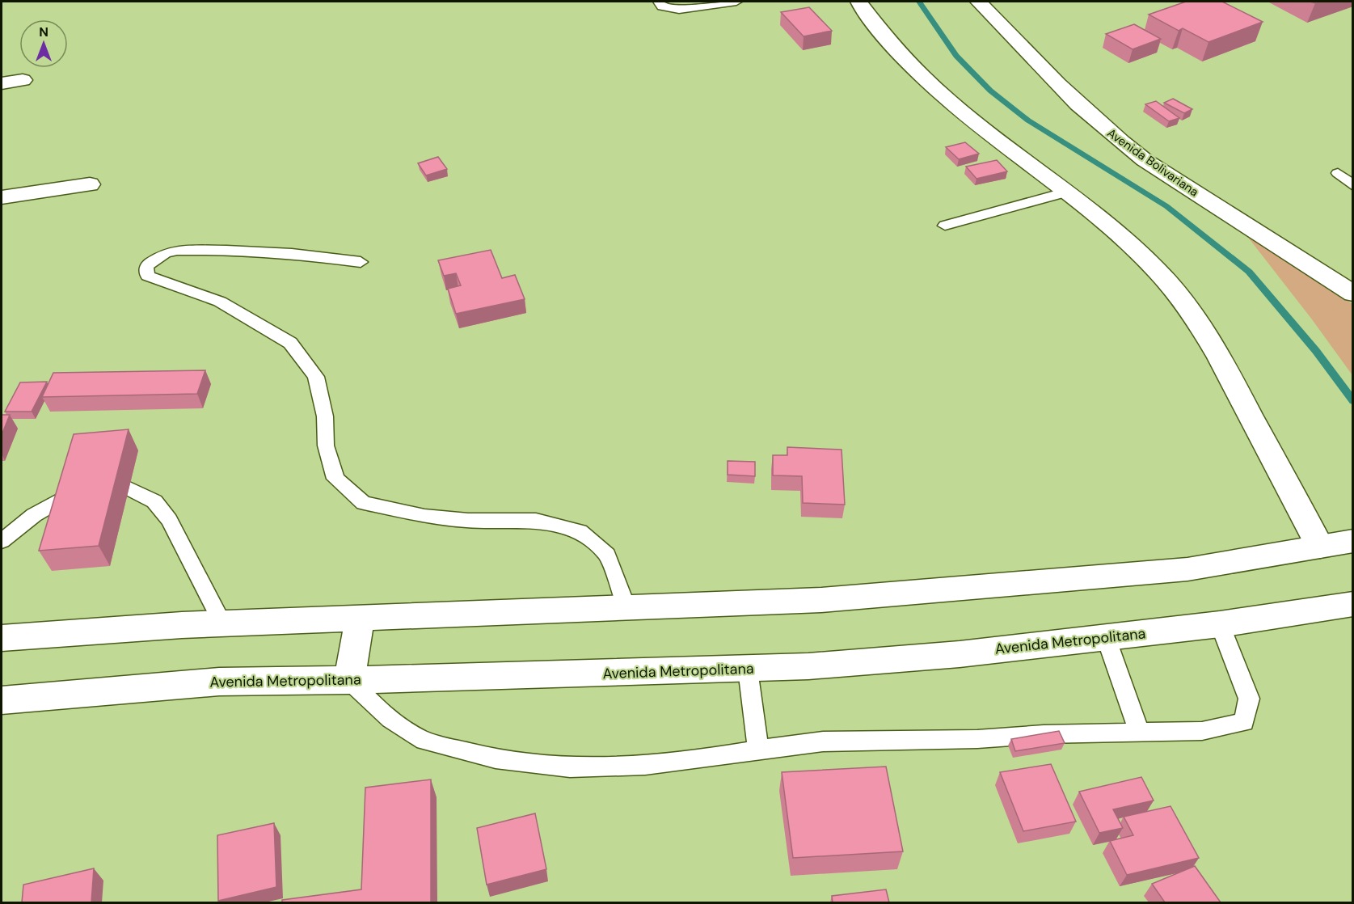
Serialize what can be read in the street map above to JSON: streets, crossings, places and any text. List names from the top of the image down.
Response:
{
  "streets": {
    "main road": ["Avenida Bolivariana", "Avenida Metropolitana"]
  },
  "north": "top"
}
